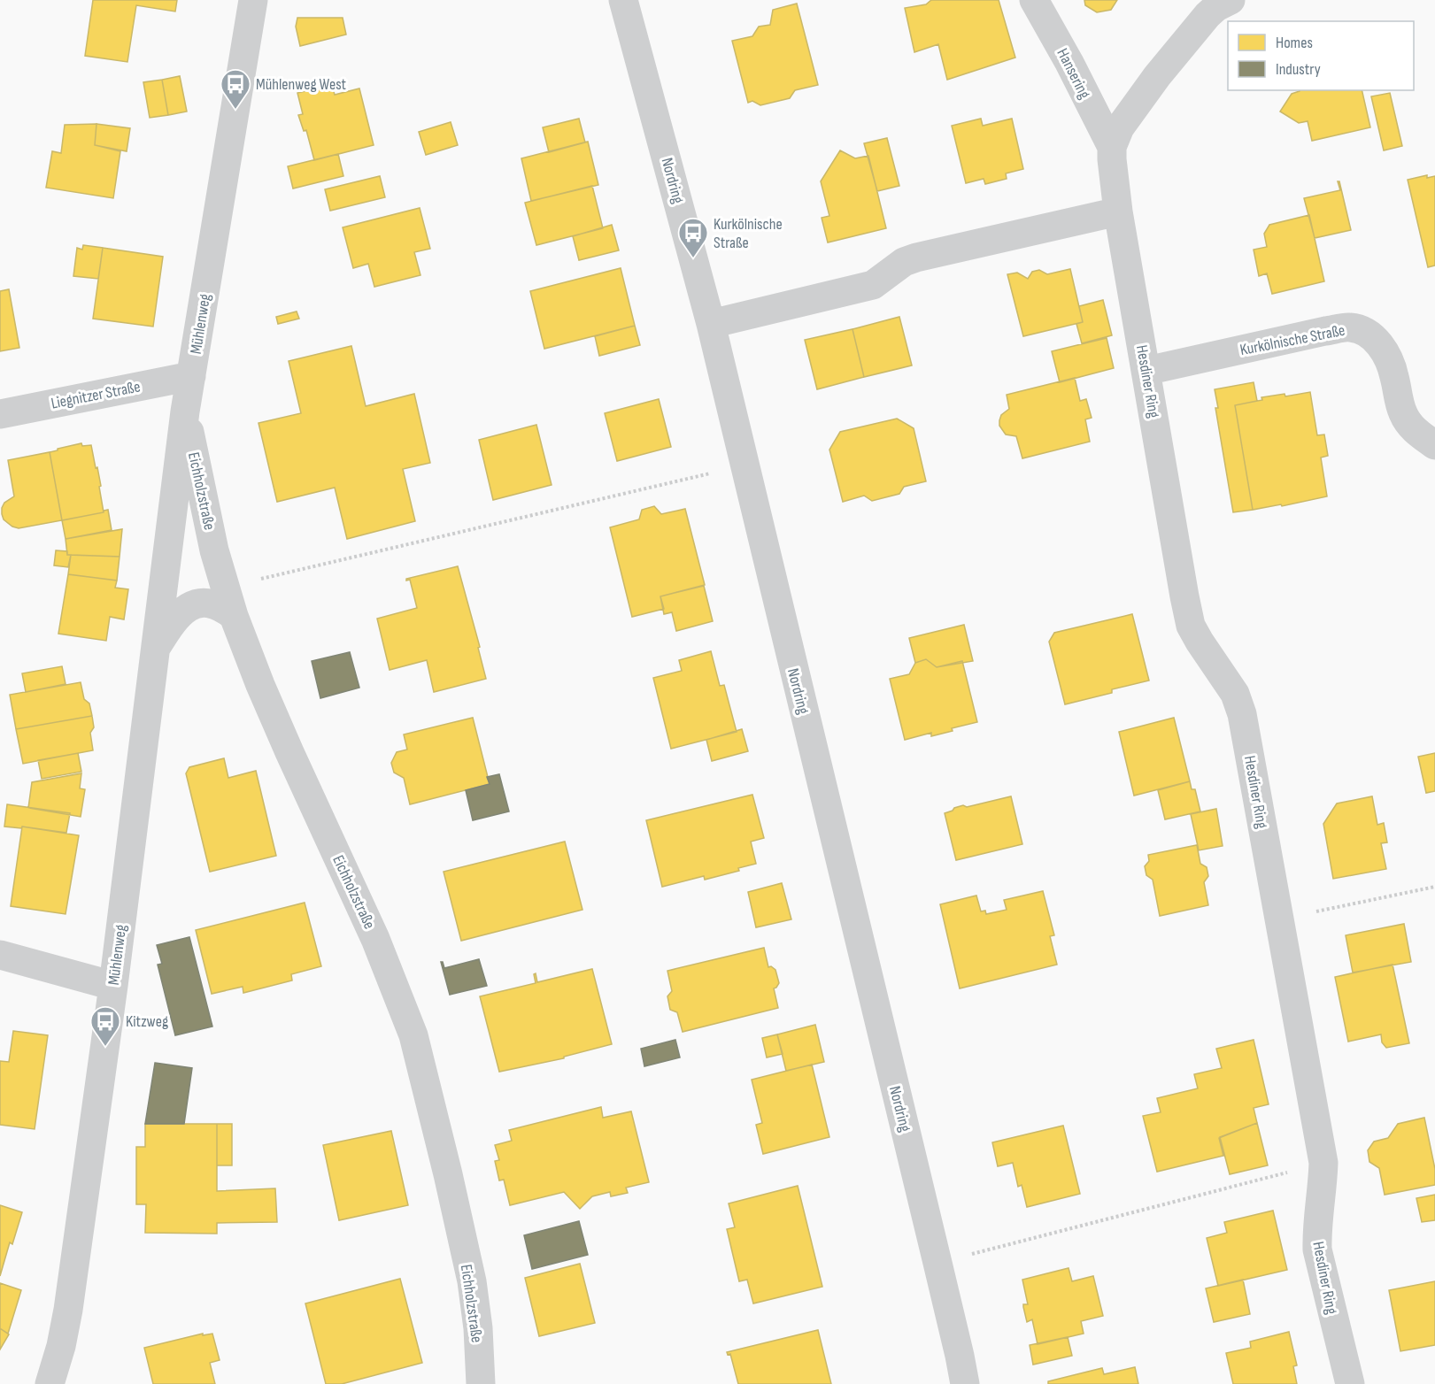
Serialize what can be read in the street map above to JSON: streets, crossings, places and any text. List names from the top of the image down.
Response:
{
  "streets": {
    "street": [
      "Hansering",
      "Nordring",
      "Mühlenweg",
      "Kurkölnische Straße",
      "Hesdiner Ring",
      "Liegnitzer Straße",
      "Eichholzstraße"
    ]
  },
  "crossings": [
    ["Hansering", "Hesdiner Ring"],
    ["Mühlenweg", "Liegnitzer Straße"],
    ["Mühlenweg", "Eichholzstraße"],
    ["Kurkölnische Straße", "Hesdiner Ring"]
  ],
  "places": {
    "bus stop": ["Mühlenweg West", "Kurkölnische Straße", "Kitzweg"]
  },
  "legend": ["Homes", "Industry"]
}
